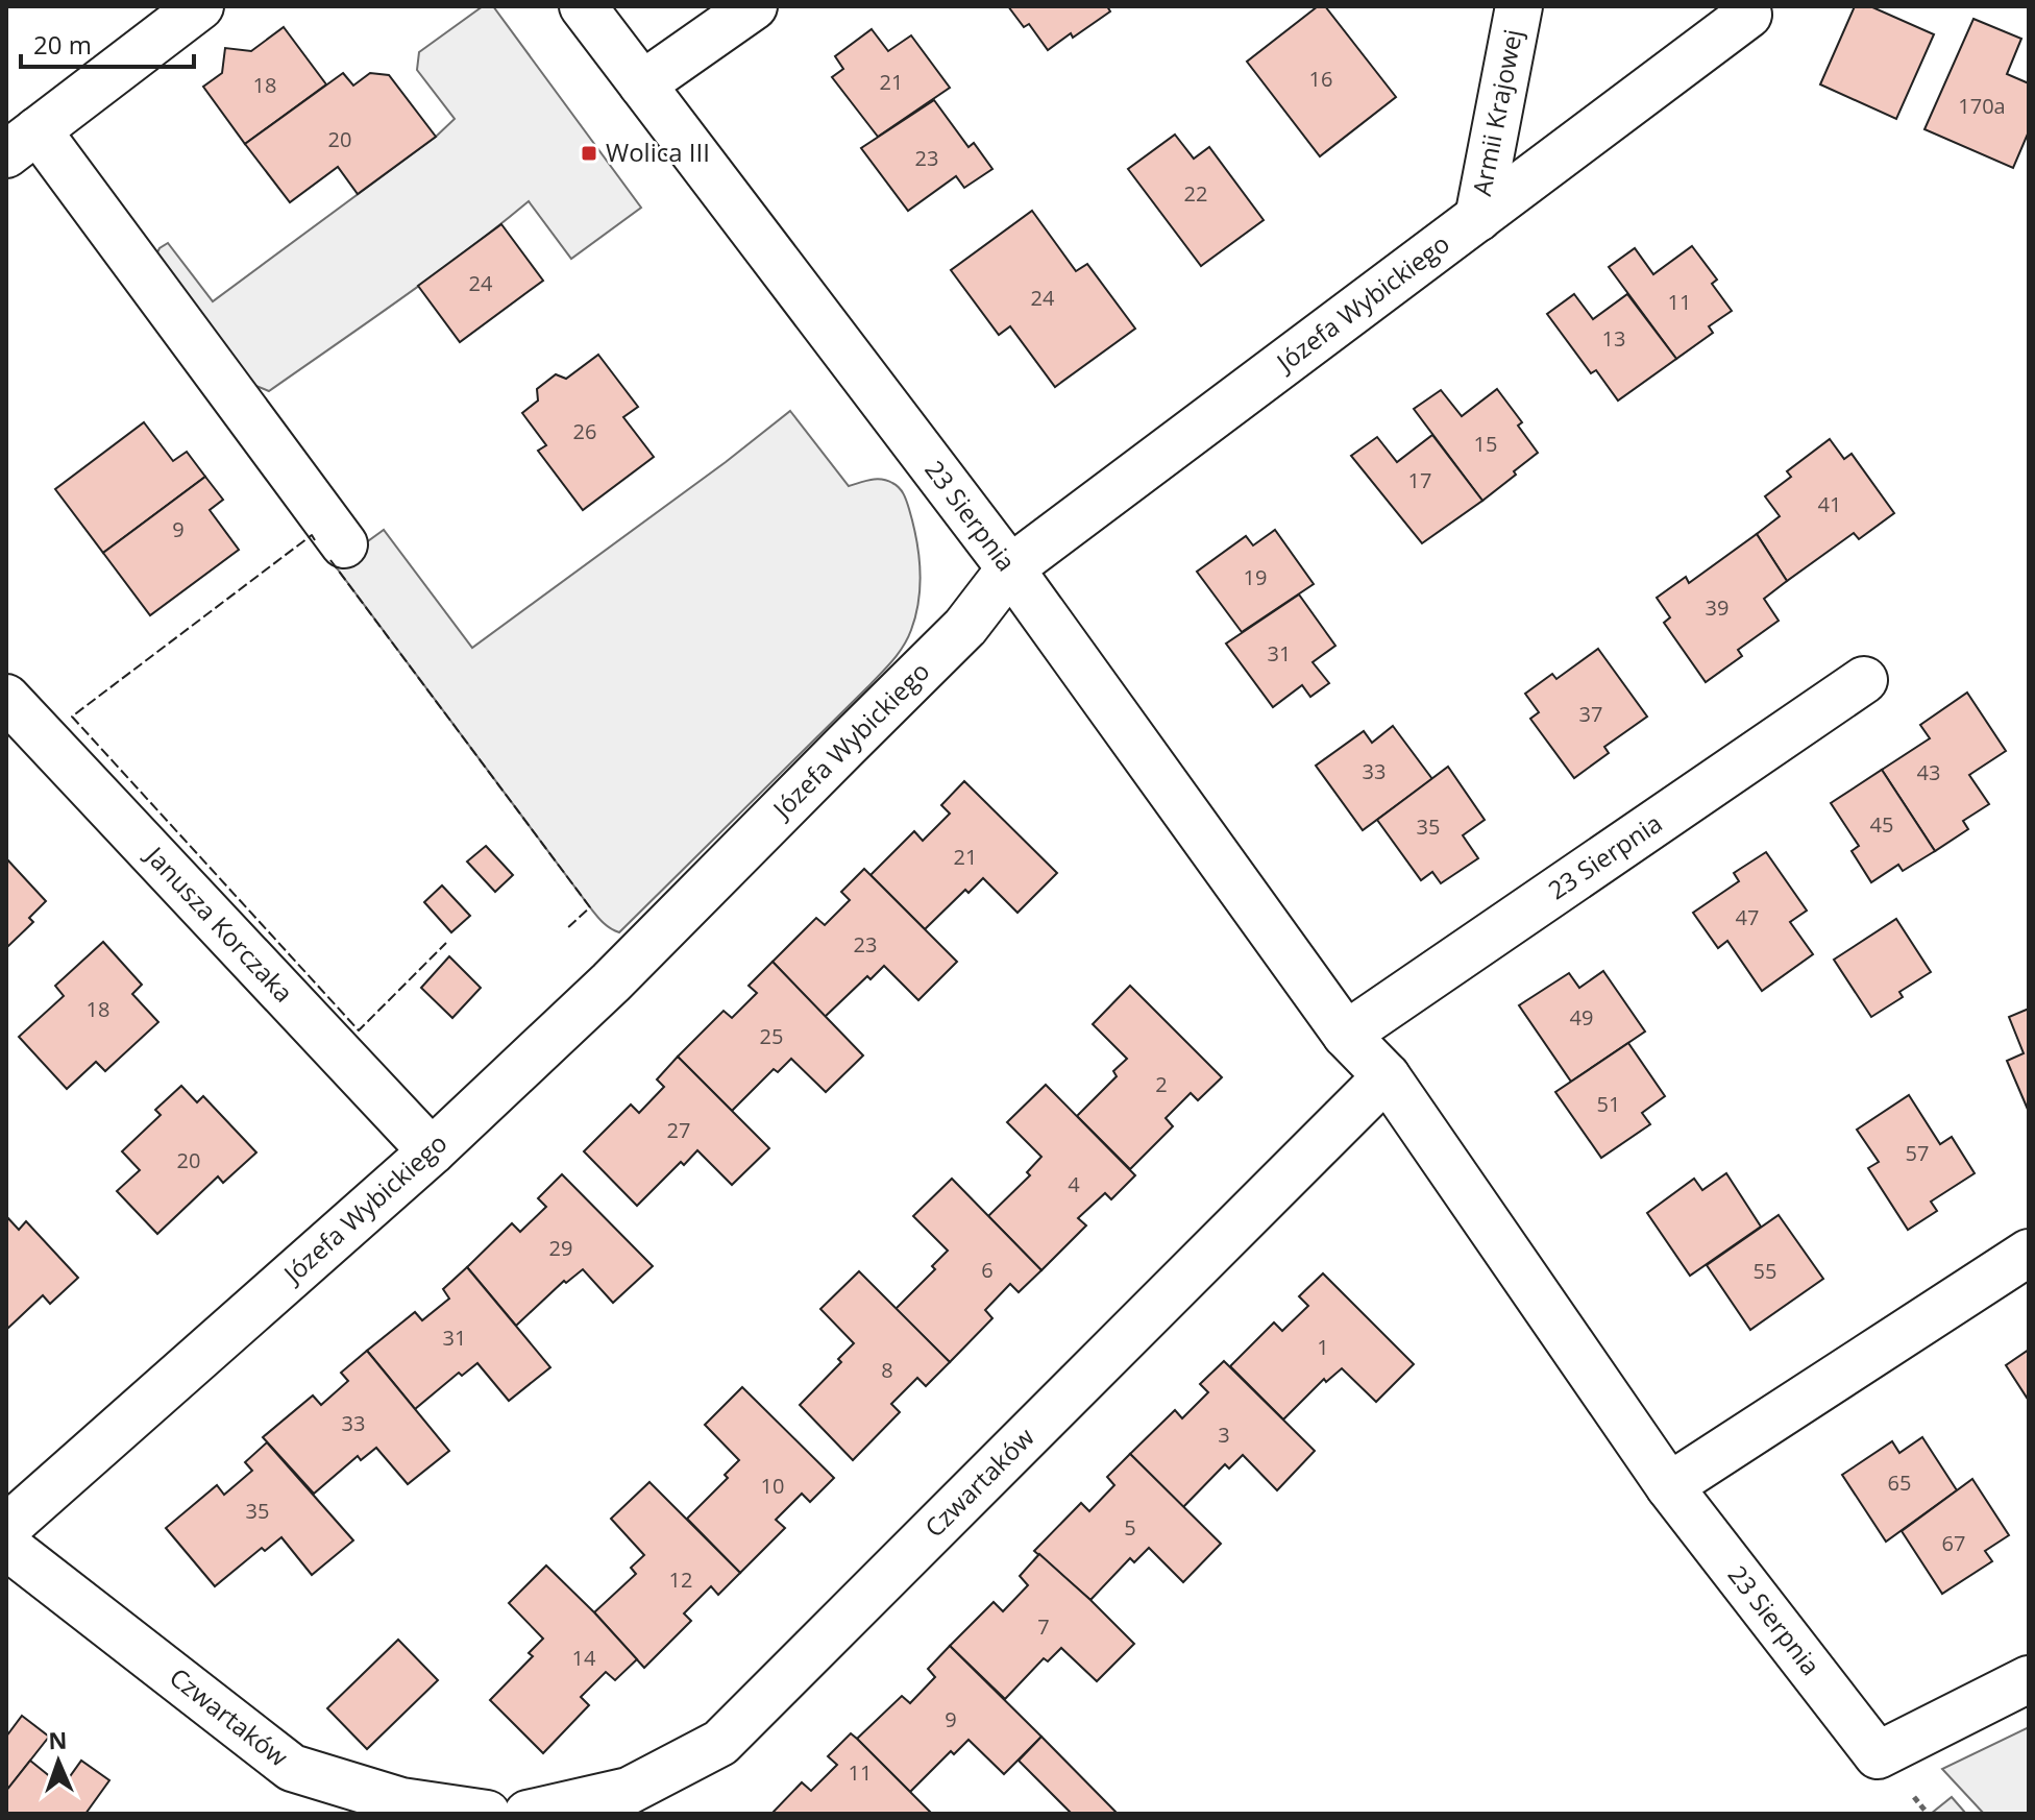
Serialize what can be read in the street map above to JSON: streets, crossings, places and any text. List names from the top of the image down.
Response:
{
  "streets": {
    "street": [
      "Armii Krajowej",
      "Józefa Wybickiego",
      "23 Sierpnia",
      "Janusza Korczaka",
      "Czwartaków"
    ]
  },
  "crossings": [
    ["Armii Krajowej", "Józefa Wybickiego"],
    ["Józefa Wybickiego", "23 Sierpnia"],
    ["Józefa Wybickiego", "Janusza Korczaka"],
    ["23 Sierpnia", "Czwartaków"]
  ],
  "places": {
    "transit": ["Wolica III"]
  },
  "house_numbers": [
    "16",
    "21",
    "18",
    "170a",
    "20",
    "23",
    "22",
    "24",
    "24",
    "11",
    "13",
    "26",
    "15",
    "17",
    "41",
    "9",
    "19",
    "39",
    "31",
    "37",
    "33",
    "43",
    "45",
    "35",
    "21",
    "47",
    "23",
    "18",
    "49",
    "25",
    "2",
    "51",
    "27",
    "57",
    "20",
    "4",
    "29",
    "6",
    "55",
    "31",
    "1",
    "8",
    "33",
    "3",
    "65",
    "10",
    "35",
    "5",
    "67",
    "12",
    "7",
    "14",
    "9",
    "11"
  ],
  "scale_bar": "20 m",
  "north": "top"
}
